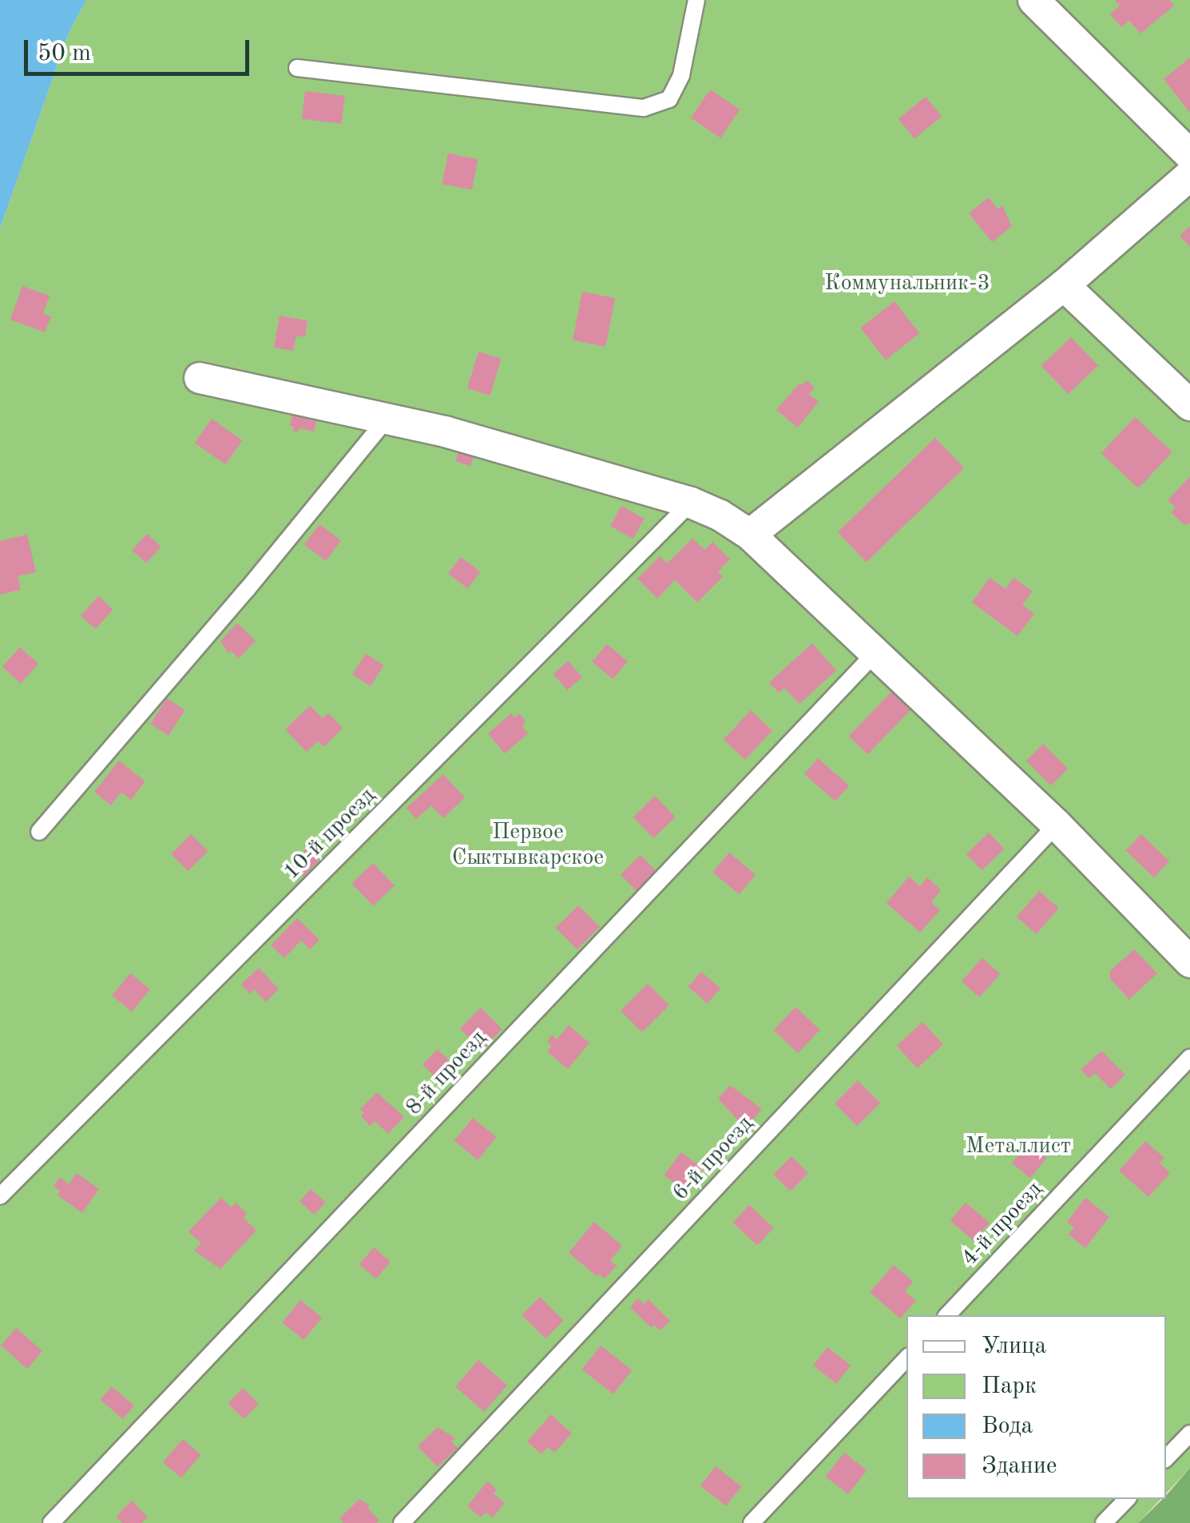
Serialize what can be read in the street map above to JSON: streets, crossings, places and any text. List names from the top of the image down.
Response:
{
  "streets": {
    "lane": [
      "10-й проезд",
      "8-й проезд",
      "6-й проезд",
      "4-й проезд"
    ]
  },
  "parks": ["Коммунальник-3", "Первое Сыктывкарское", "Металлист"],
  "legend": [
    "Улица",
    "Парк",
    "Вода",
    "Здание"
  ],
  "scale_bar": "50 m"
}
